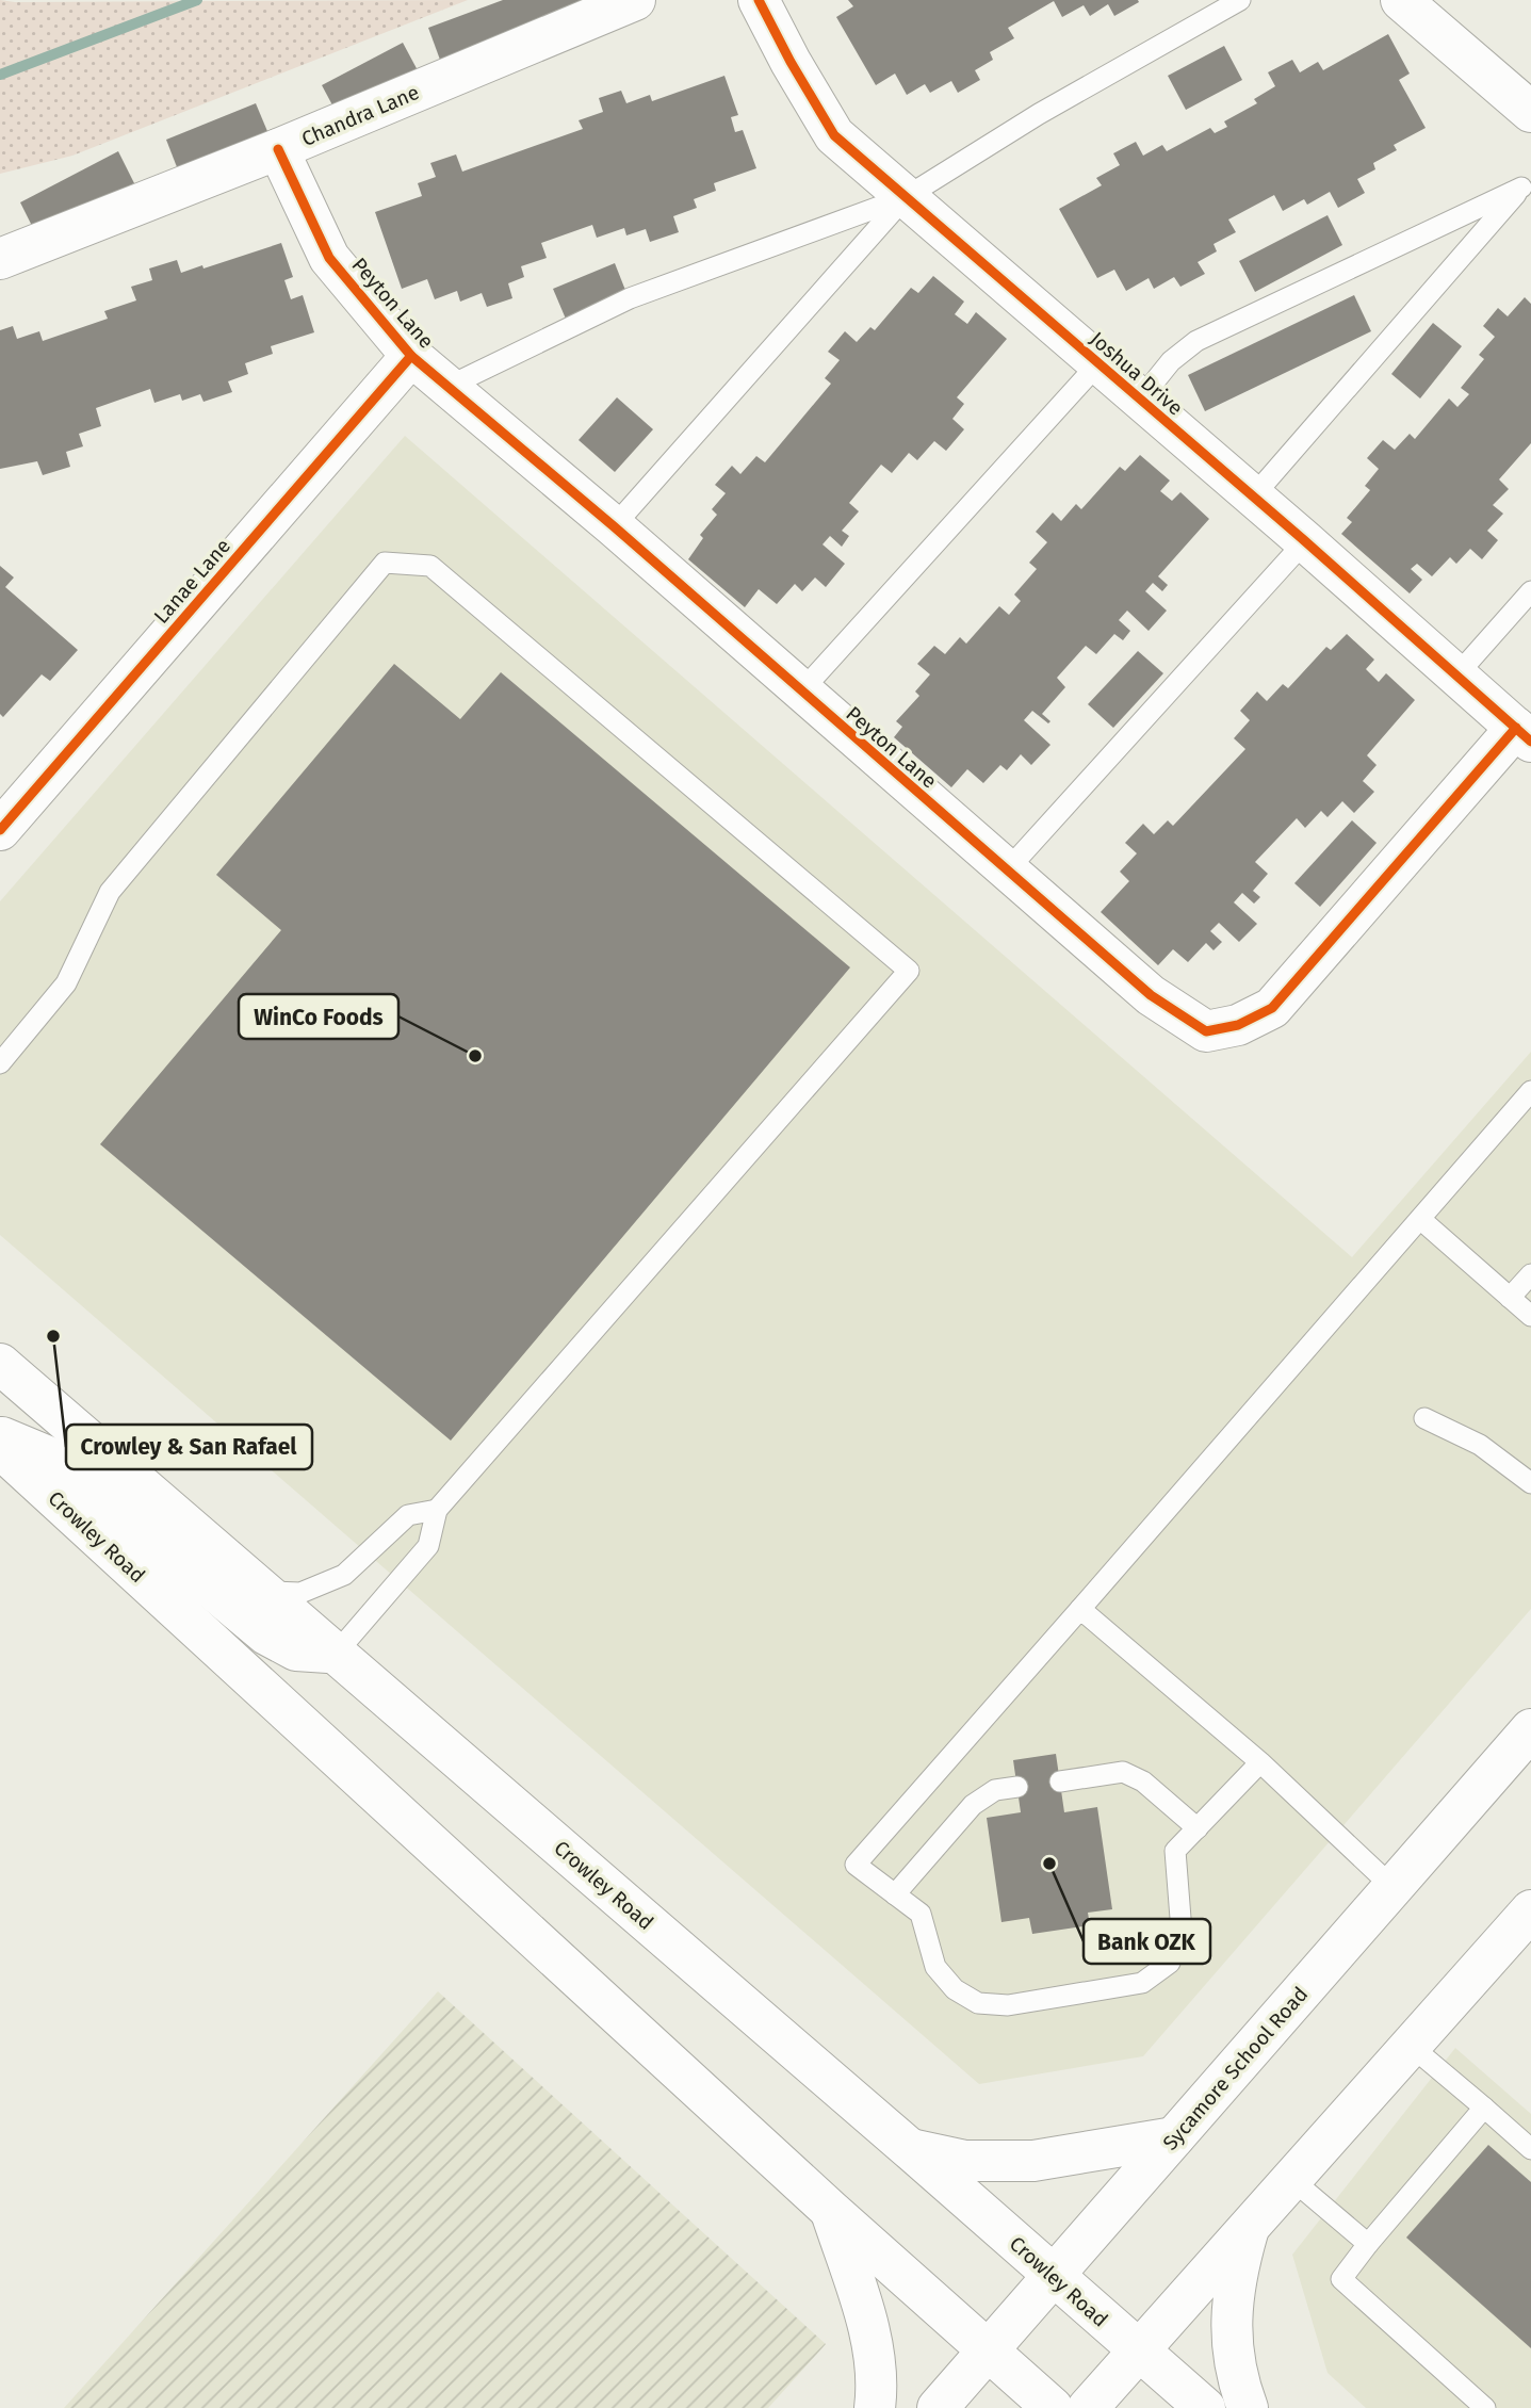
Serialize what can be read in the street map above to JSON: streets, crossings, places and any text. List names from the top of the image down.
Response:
{
  "streets": {
    "main road": [
      "Chandra Lane",
      "Peyton Lane",
      "Joshua Drive",
      "Lanae Lane",
      "Crowley Road",
      "Sycamore School Road"
    ]
  },
  "crossings": [
    ["Chandra Lane", "Peyton Lane"],
    ["Peyton Lane", "Joshua Drive"],
    ["Peyton Lane", "Lanae Lane"],
    ["Crowley Road", "Sycamore School Road"]
  ],
  "places": ["WinCo Foods", "Crowley & San Rafael", "Bank OZK"]
}
